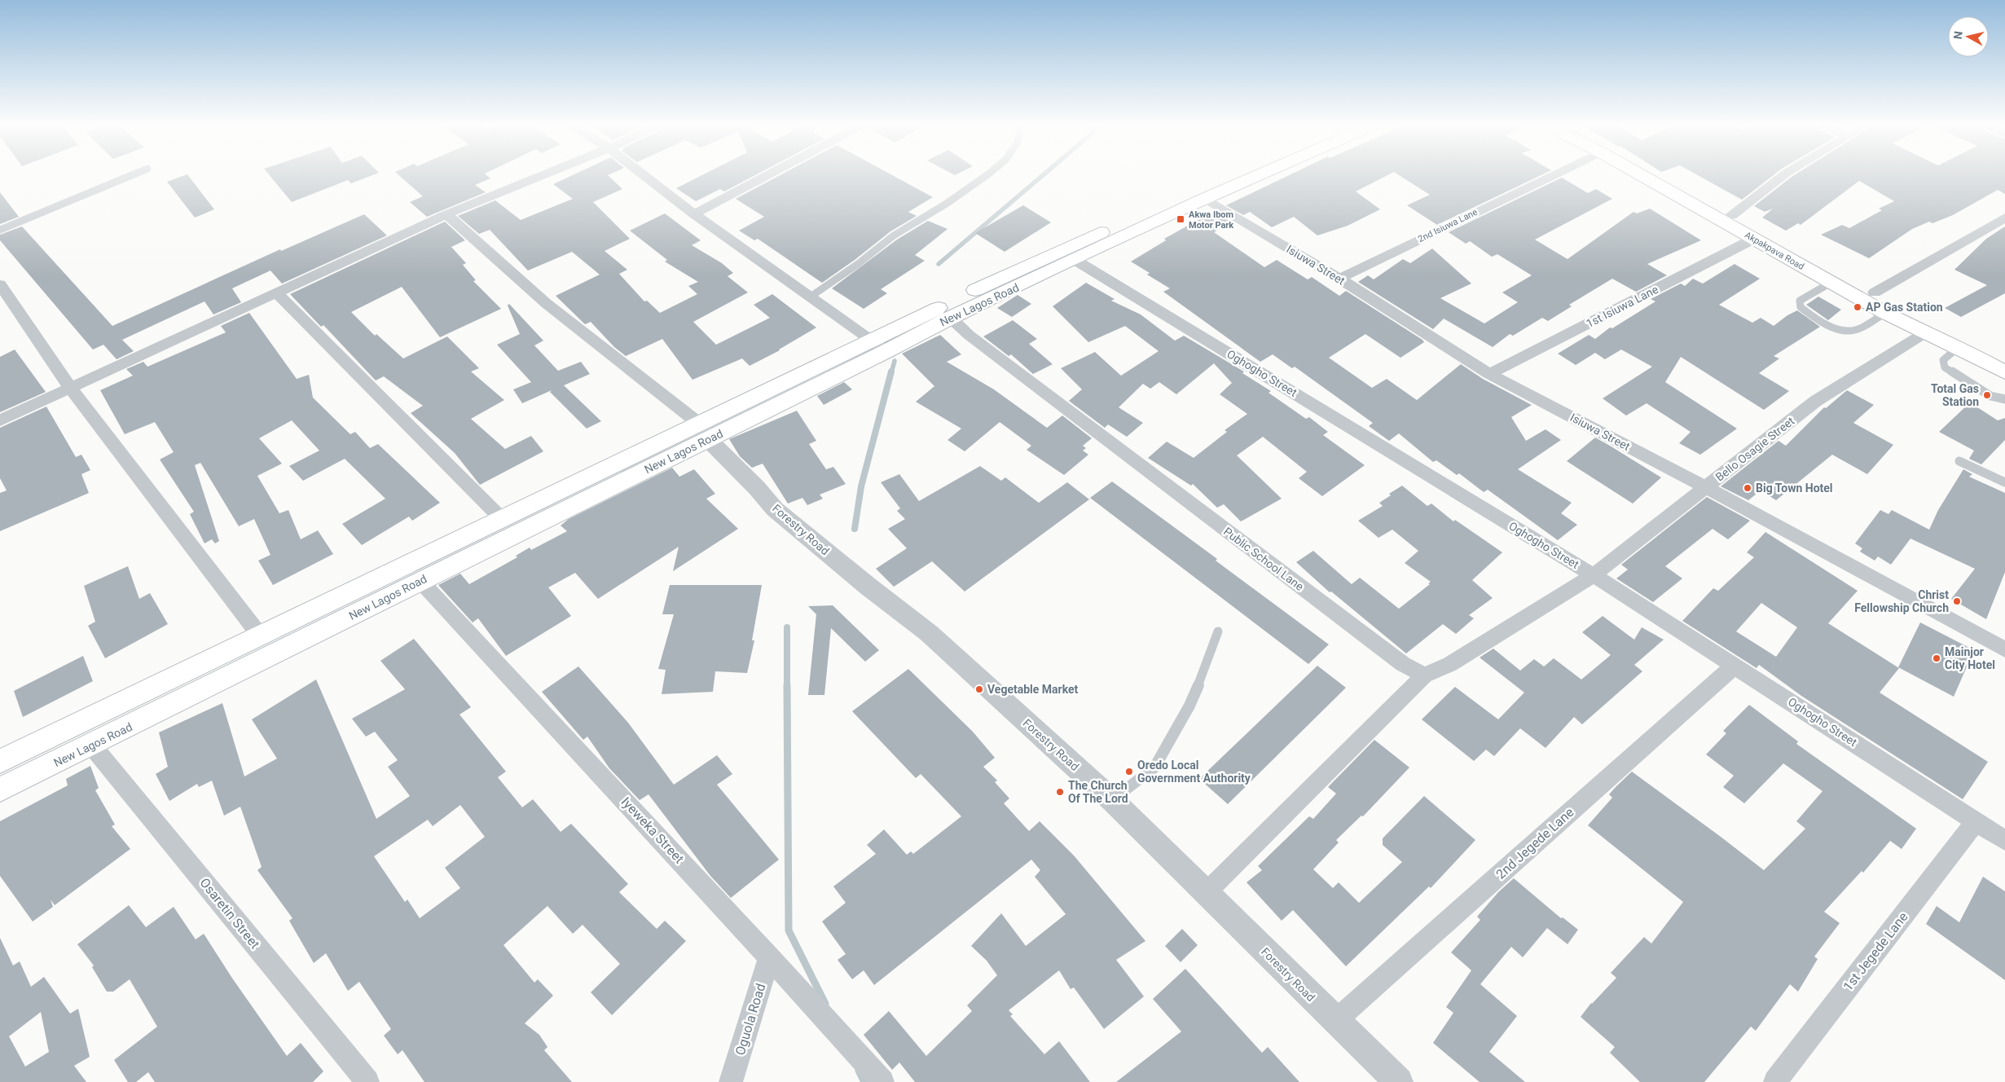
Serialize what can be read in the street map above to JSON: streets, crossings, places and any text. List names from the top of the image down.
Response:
{
  "streets": {
    "main road": ["Akpakpava Road", "New Lagos Road"],
    "street": [
      "2nd Isiuwa Lane",
      "Isiuwa Street",
      "1st Isiuwa Lane",
      "Oghogho Street",
      "Bello Osagie Street",
      "Forestry Road",
      "Public School Lane",
      "Iyeweka Street",
      "2nd Jegede Lane",
      "Osaretin Street",
      "1st Jegede Lane",
      "Oguola Road"
    ]
  },
  "crossings": [
    ["2nd Isiuwa Lane", "Isiuwa Street"],
    ["Akpakpava Road", "1st Isiuwa Lane"],
    ["Akpakpava Road", "Bello Osagie Street"],
    ["Isiuwa Street", "New Lagos Road"],
    ["Isiuwa Street", "1st Isiuwa Lane"],
    ["Isiuwa Street", "Bello Osagie Street"],
    ["New Lagos Road", "Oghogho Street"],
    ["New Lagos Road", "Forestry Road"],
    ["New Lagos Road", "Public School Lane"],
    ["New Lagos Road", "Iyeweka Street"],
    ["New Lagos Road", "Osaretin Street"],
    ["Oghogho Street", "Bello Osagie Street"],
    ["Oghogho Street", "2nd Jegede Lane"],
    ["Oghogho Street", "1st Jegede Lane"],
    ["Forestry Road", "2nd Jegede Lane"],
    ["Iyeweka Street", "Oguola Road"]
  ],
  "places": {
    "transit": ["Akwa Ibom Motor Park"],
    "other": [
      "AP Gas Station",
      "Total Gas Station",
      "Big Town Hotel",
      "Christ Fellowship Church",
      "Mainjor City Hotel",
      "Vegetable Market",
      "Oredo Local Government Authority",
      "The Church Of The Lord"
    ]
  },
  "north": "left"
}
